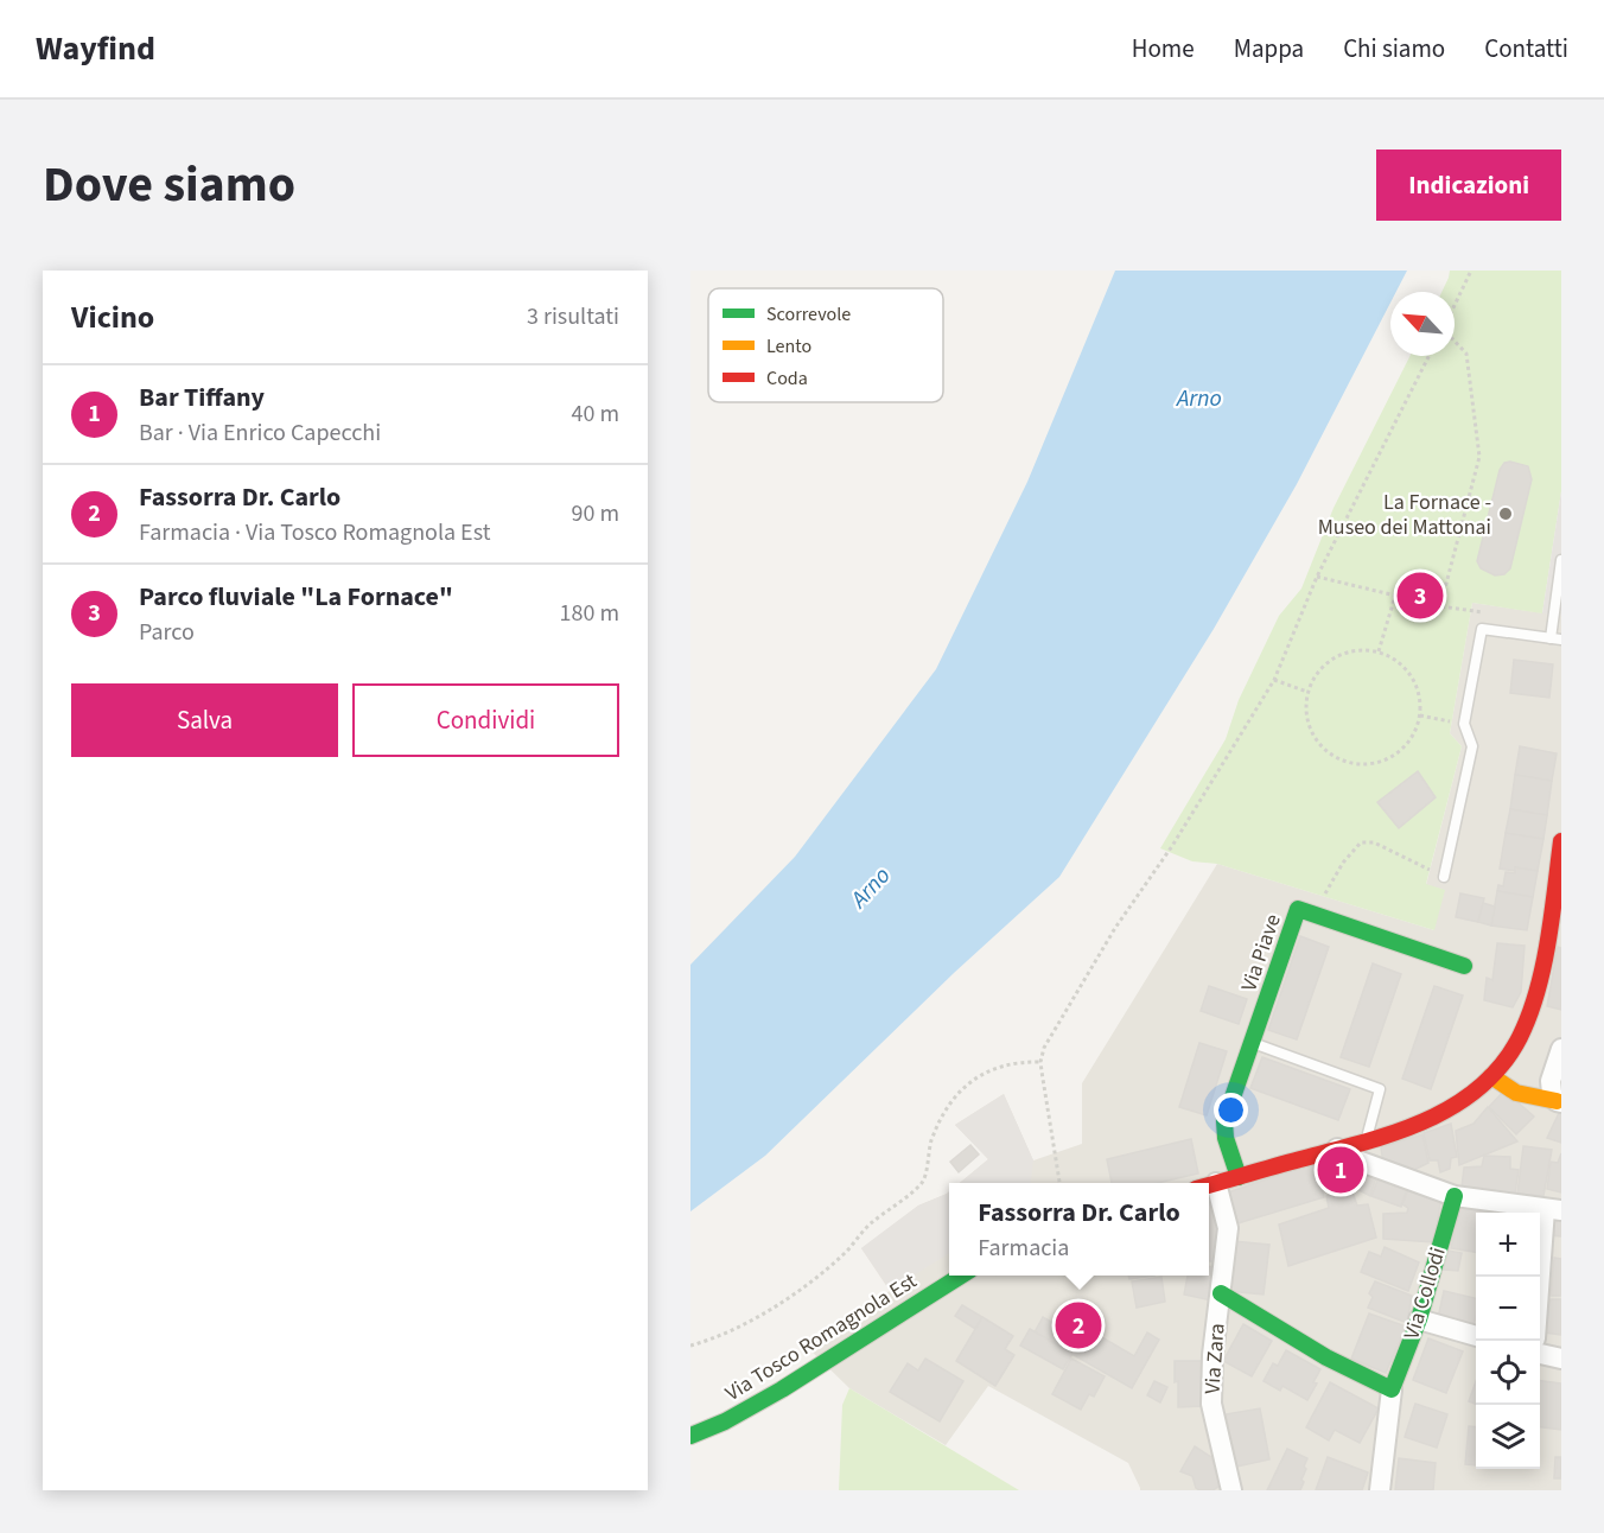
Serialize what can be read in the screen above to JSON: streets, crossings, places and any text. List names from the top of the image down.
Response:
{
  "streets": {
    "street": [
      "Via Piave",
      "Via Collodi",
      "Via Tosco Romagnola Est",
      "Via Zara"
    ]
  },
  "water": ["Arno"],
  "places": ["La Fornace - Museo dei Mattonai"],
  "legend": ["Scorrevole", "Lento", "Coda"],
  "north": "top left",
  "page": {
    "header": "Wayfind",
    "nav": [
      "Home",
      "Mappa",
      "Chi siamo",
      "Contatti"
    ],
    "title": "Dove siamo",
    "buttons": [
      "Indicazioni",
      ["Salva", "Condividi"]
    ],
    "heading": ["Vicino", "3 risultati"],
    "list": [
      {
        "mark": "1",
        "name": "Bar Tiffany",
        "note": "Bar · Via Enrico Capecchi",
        "value": "40 m"
      },
      {
        "mark": "2",
        "name": "Fassorra Dr. Carlo",
        "note": "Farmacia · Via Tosco Romagnola Est",
        "value": "90 m"
      },
      {
        "mark": "3",
        "name": "Parco fluviale \"La Fornace\"",
        "note": "Parco",
        "value": "180 m"
      }
    ],
    "pins": ["3", "1", "2"],
    "popup": ["Fassorra Dr. Carlo", "Farmacia"],
    "map_buttons": ["+", "−"]
  }
}
